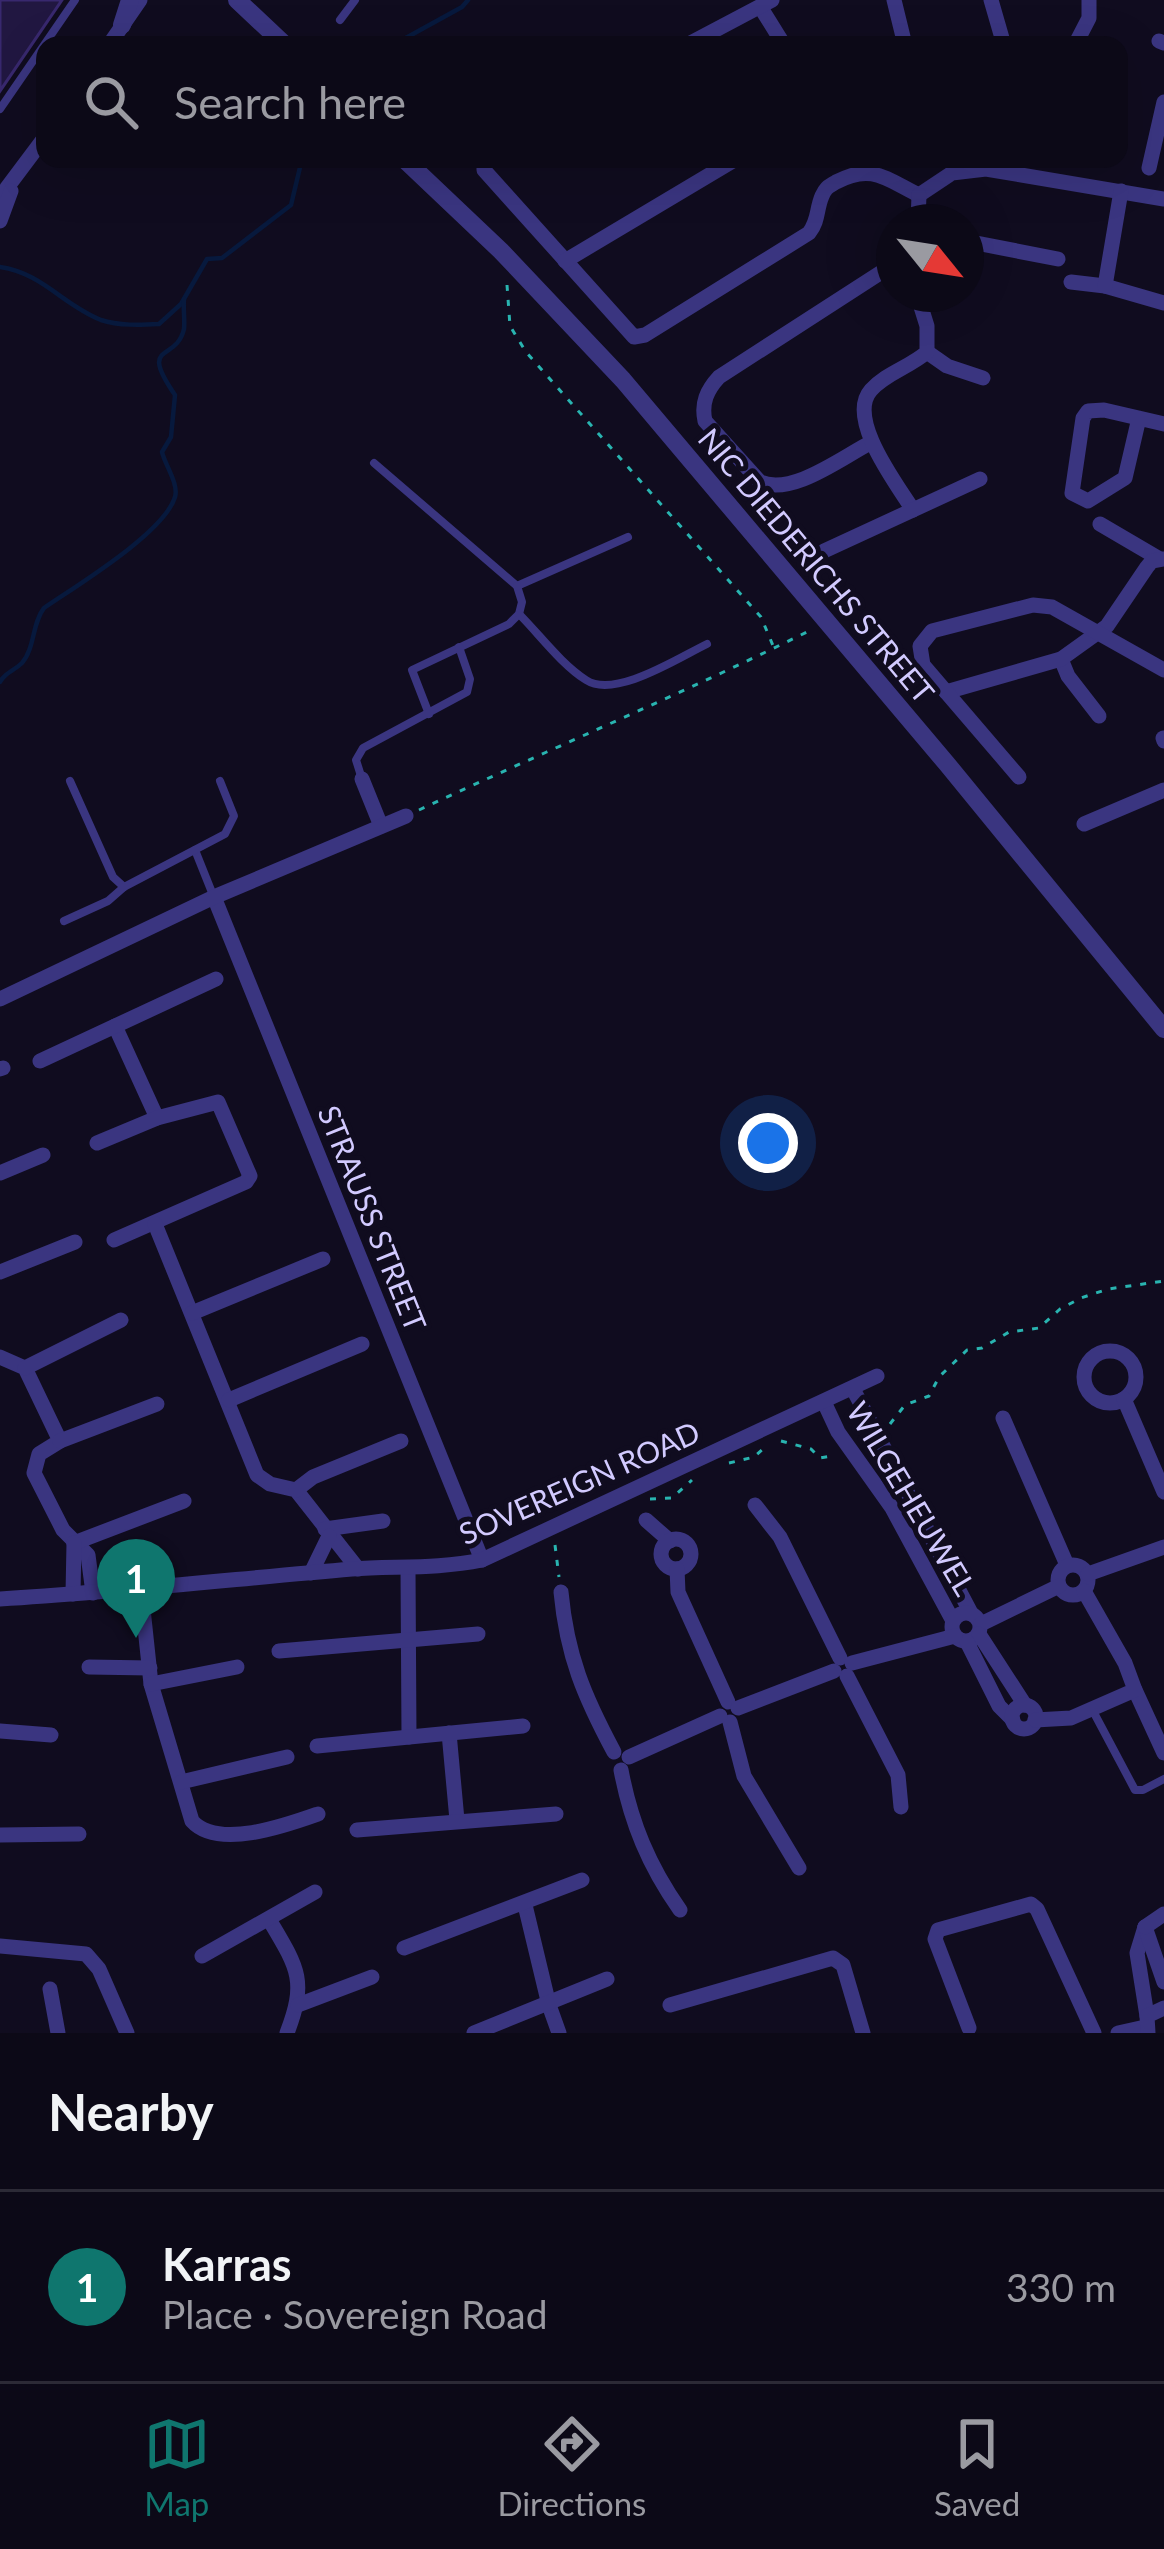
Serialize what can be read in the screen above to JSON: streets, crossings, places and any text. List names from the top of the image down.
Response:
{
  "streets": {
    "street": [
      "NIC DIEDERICHS STREET",
      "STRAUSS STREET",
      "SOVEREIGN ROAD",
      "WILGEHEUWEL"
    ]
  },
  "crossings": [
    ["STRAUSS STREET", "SOVEREIGN ROAD"],
    ["SOVEREIGN ROAD", "WILGEHEUWEL"]
  ],
  "north": "bottom right",
  "page": {
    "search": "Search here",
    "pins": "1",
    "heading": "Nearby",
    "list": [
      {
        "mark": "1",
        "name": "Karras",
        "note": "Place · Sovereign Road",
        "value": "330 m"
      }
    ],
    "nav": ["Map", "Directions", "Saved"]
  }
}
